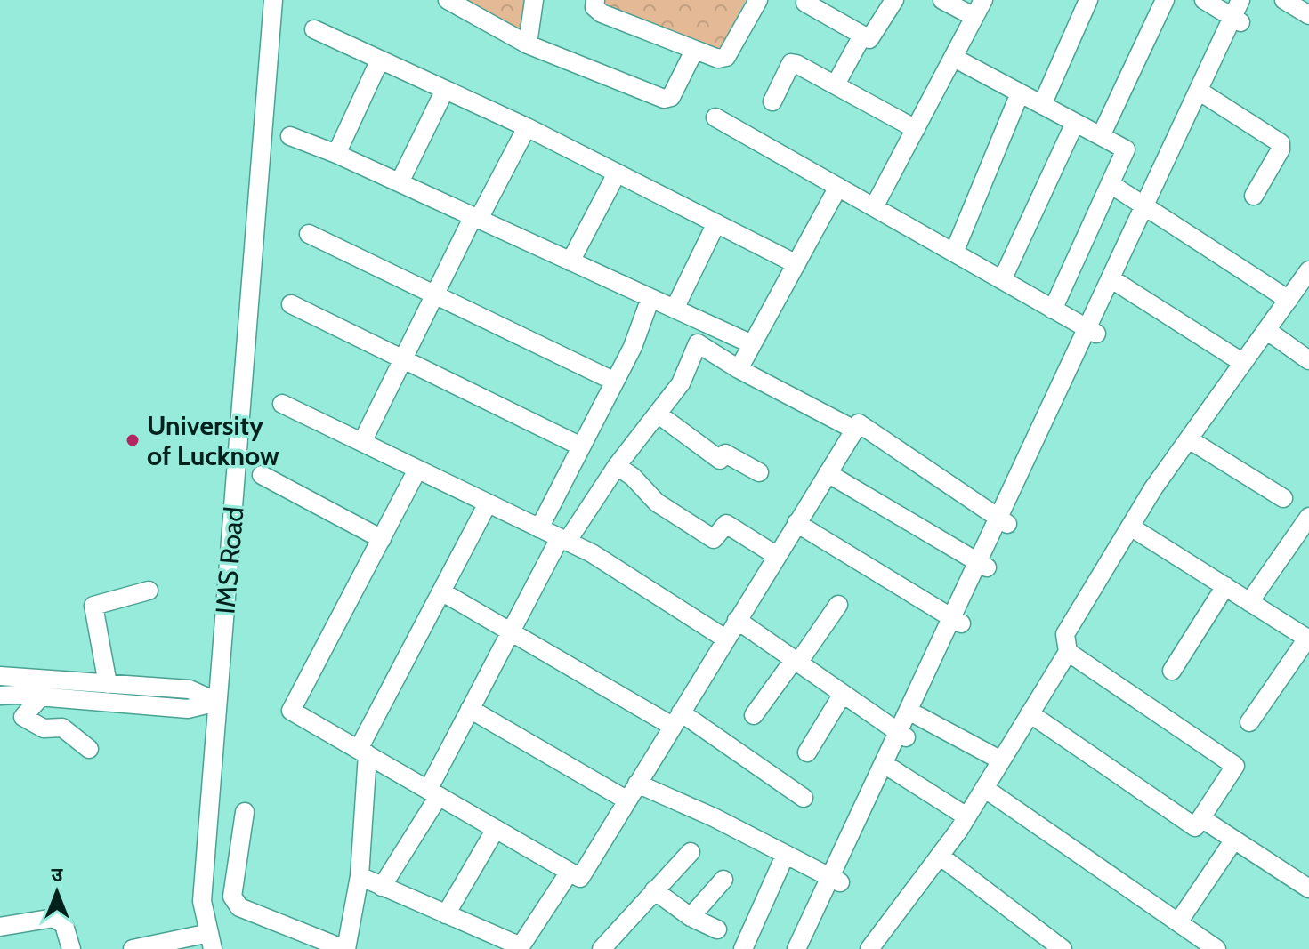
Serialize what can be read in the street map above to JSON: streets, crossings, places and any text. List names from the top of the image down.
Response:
{
  "streets": {
    "street": ["IMS Road"]
  },
  "places": ["University of Lucknow"],
  "north": "top"
}
